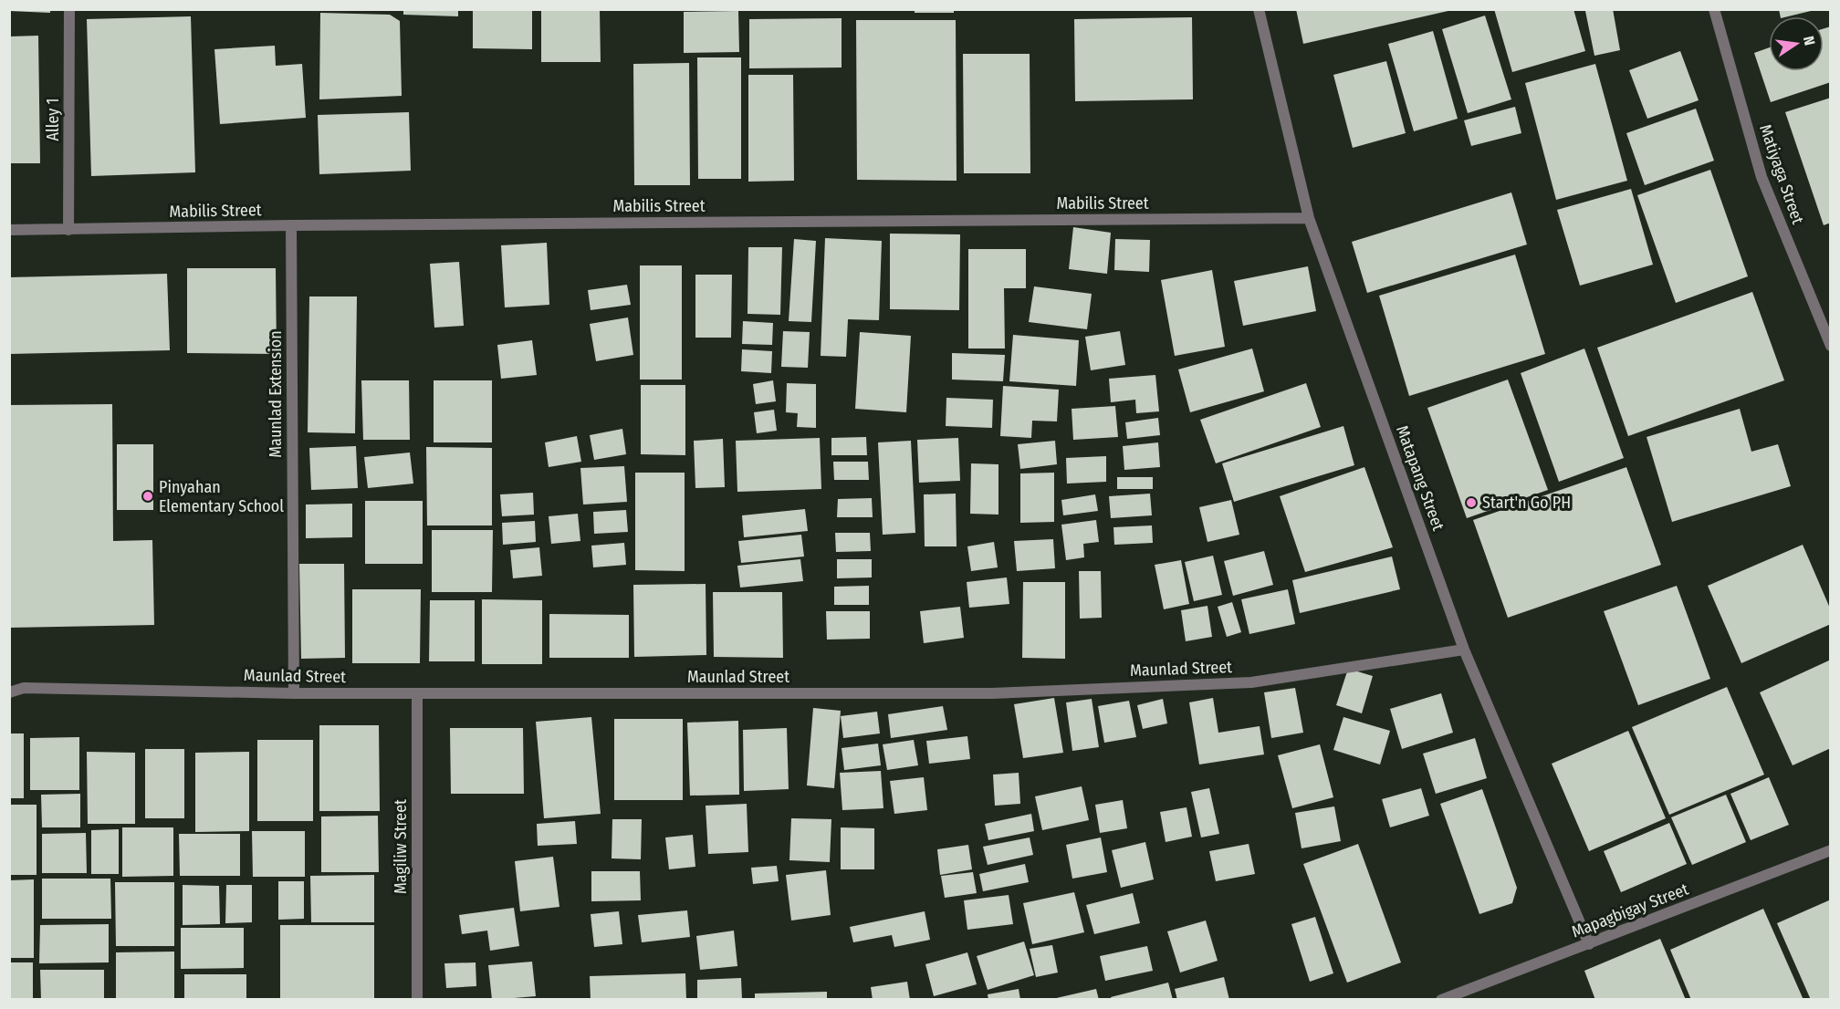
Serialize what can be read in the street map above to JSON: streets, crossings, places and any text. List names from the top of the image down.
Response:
{
  "streets": {
    "street": [
      "Alley 1",
      "Matiyaga Street",
      "Mabilis Street",
      "Maunlad Extension",
      "Matapang Street",
      "Maunlad Street",
      "Magiliw Street",
      "Mapagbigay Street"
    ]
  },
  "crossings": [
    ["Alley 1", "Mabilis Street"],
    ["Mabilis Street", "Maunlad Extension"],
    ["Mabilis Street", "Matapang Street"],
    ["Maunlad Extension", "Maunlad Street"],
    ["Matapang Street", "Maunlad Street"],
    ["Matapang Street", "Mapagbigay Street"],
    ["Maunlad Street", "Magiliw Street"]
  ],
  "places": ["Pinyahan Elementary School", "Start'n Go PH"],
  "north": "right"
}
